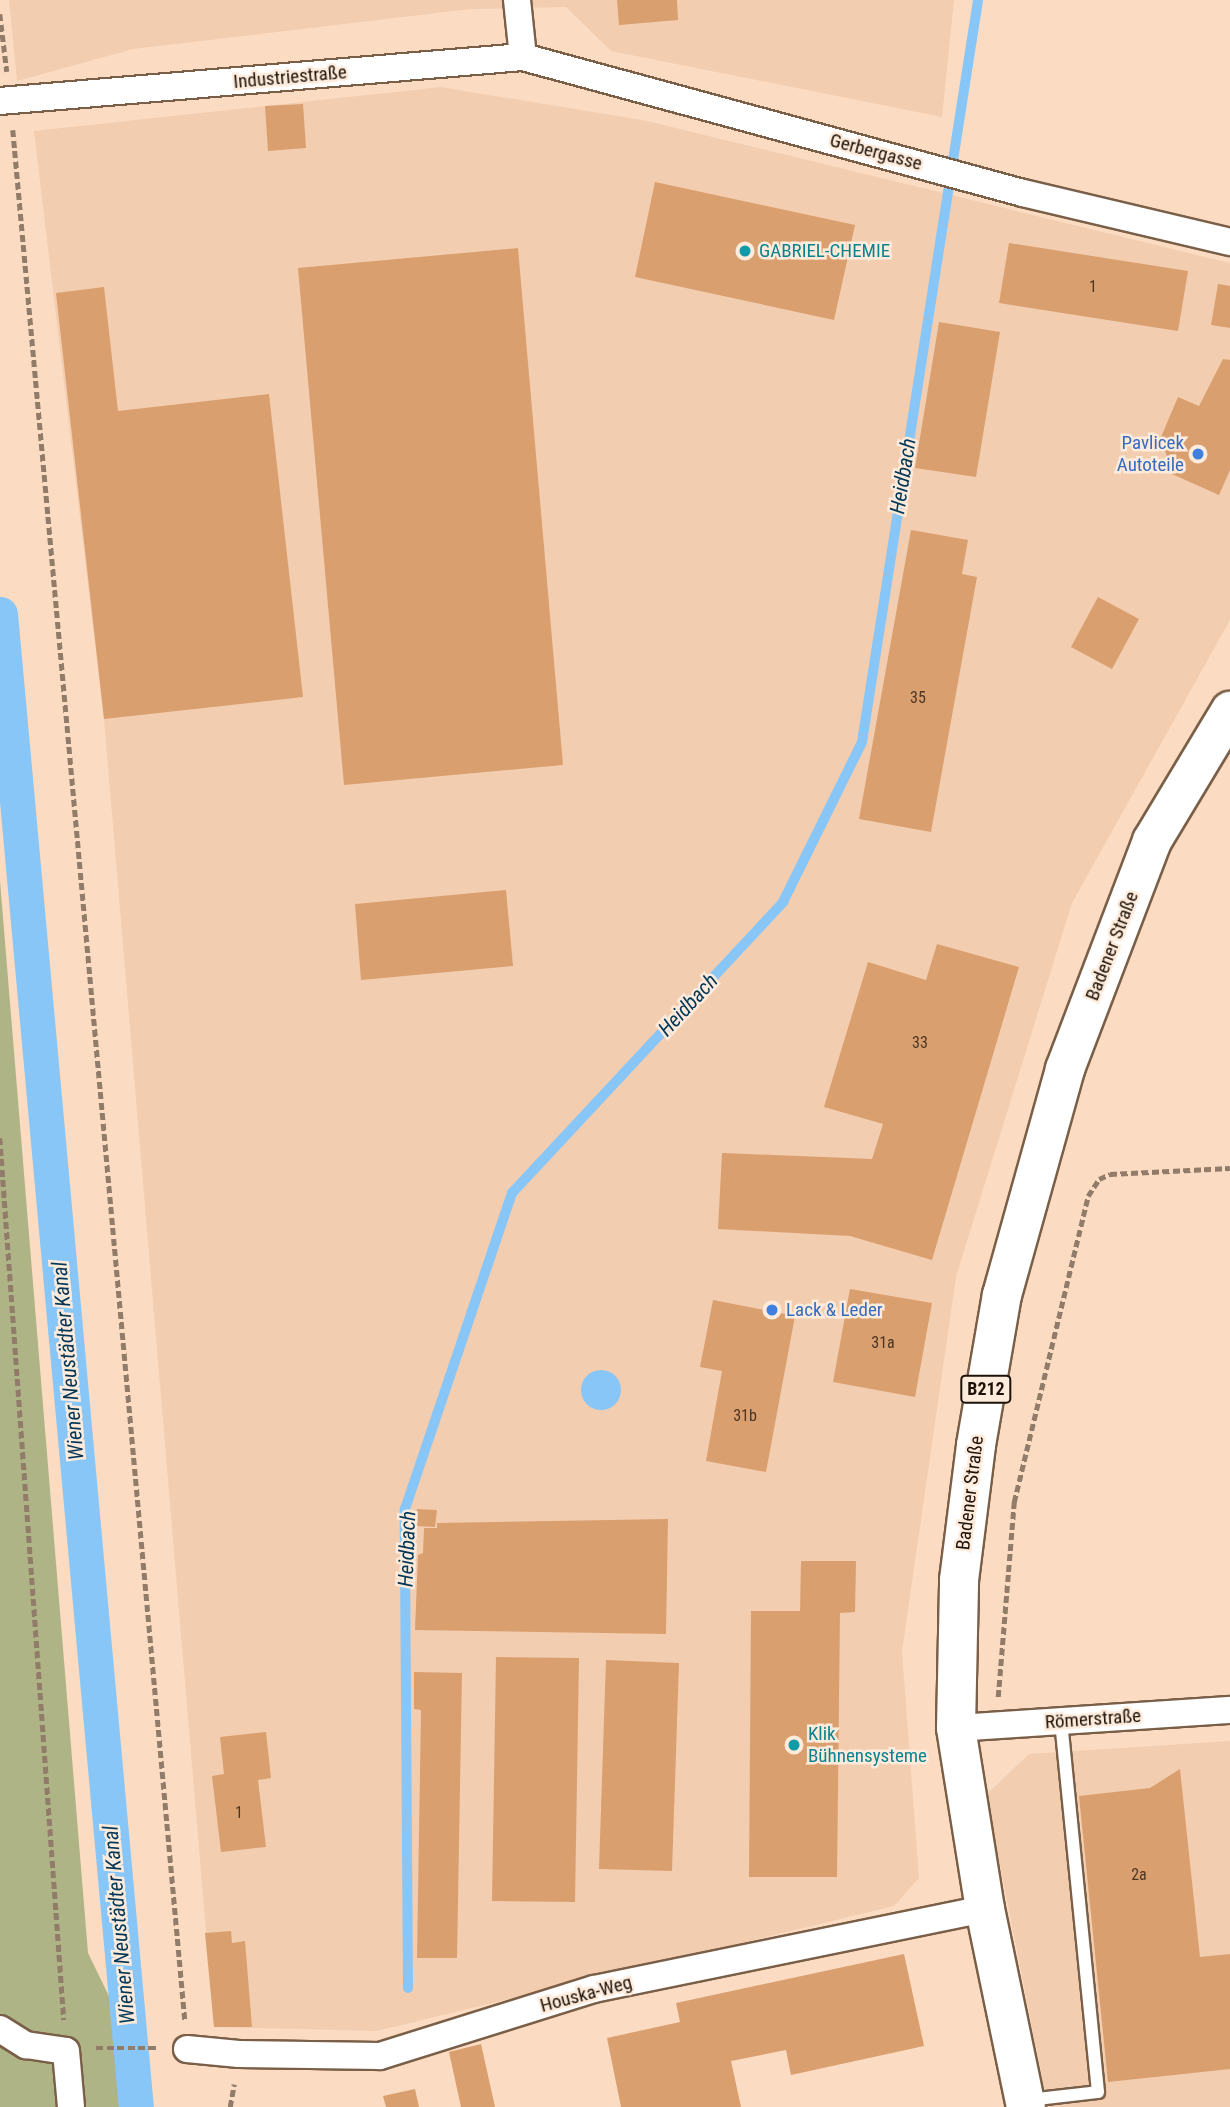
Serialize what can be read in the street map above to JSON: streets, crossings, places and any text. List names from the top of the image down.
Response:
{
  "streets": {
    "main road": ["Badener Straße", "B212"],
    "street": [
      "Industriestraße",
      "Gerbergasse",
      "Römerstraße",
      "Houska-Weg"
    ]
  },
  "crossings": [
    ["Industriestraße", "Gerbergasse"],
    ["Badener Straße", "Römerstraße"],
    ["Badener Straße", "Houska-Weg"]
  ],
  "water": ["Heidbach", "Wiener Neustädter Kanal"],
  "places": [
    "GABRIEL-CHEMIE",
    "Pavlicek Autoteile",
    "Lack & Leder",
    "Klik Bühnensysteme"
  ],
  "house_numbers": [
    "1",
    "35",
    "33",
    "31a",
    "31b",
    "1",
    "2a"
  ]
}
